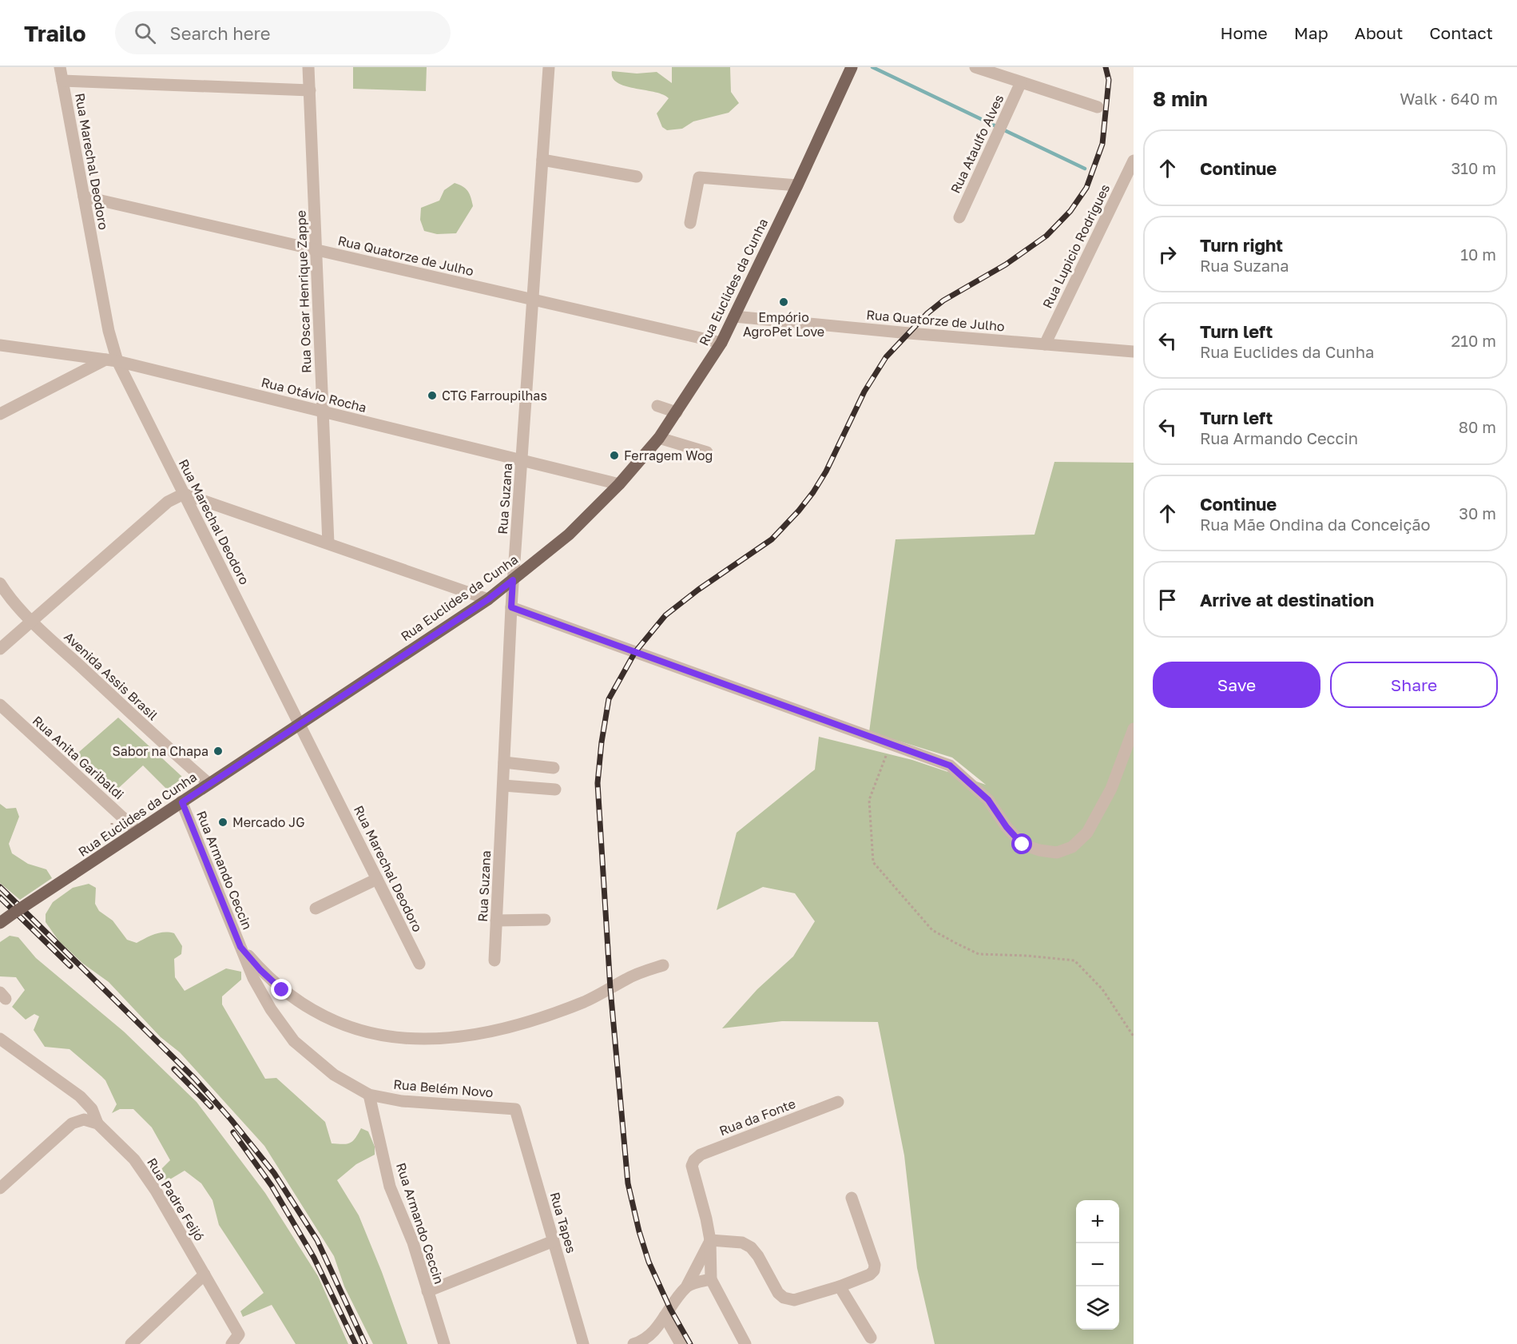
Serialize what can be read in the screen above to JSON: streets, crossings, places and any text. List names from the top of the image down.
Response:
{
  "streets": {
    "main road": ["Rua Euclides da Cunha"],
    "street": [
      "Rua Ataulfo Alves",
      "Rua Marechal Deodoro",
      "Rua Lupicio Rodrigues",
      "Rua Quatorze de Julho",
      "Rua Oscar Henrique Zappe",
      "Rua Otávio Rocha",
      "Rua Suzana",
      "Avenida Assis Brasil",
      "Rua Anita Garibaldi",
      "Rua Armando Ceccin",
      "Rua Belém Novo",
      "Rua da Fonte",
      "Rua Padre Feijó",
      "Rua Tapes"
    ]
  },
  "crossings": [
    ["Rua Marechal Deodoro", "Rua Quatorze de Julho"],
    ["Rua Marechal Deodoro", "Rua Euclides da Cunha"],
    ["Rua Marechal Deodoro", "Rua Otávio Rocha"],
    ["Rua Lupicio Rodrigues", "Rua Quatorze de Julho"],
    ["Rua Quatorze de Julho", "Rua Euclides da Cunha"],
    ["Rua Quatorze de Julho", "Rua Oscar Henrique Zappe"],
    ["Rua Quatorze de Julho", "Rua Suzana"],
    ["Rua Euclides da Cunha", "Rua Otávio Rocha"],
    ["Rua Euclides da Cunha", "Rua Suzana"],
    ["Rua Euclides da Cunha", "Avenida Assis Brasil"],
    ["Rua Euclides da Cunha", "Rua Anita Garibaldi"],
    ["Rua Euclides da Cunha", "Rua Armando Ceccin"],
    ["Rua Oscar Henrique Zappe", "Rua Otávio Rocha"],
    ["Rua Otávio Rocha", "Rua Suzana"],
    ["Rua Armando Ceccin", "Rua Belém Novo"],
    ["Rua Belém Novo", "Rua Tapes"]
  ],
  "places": [
    "Empório AgroPet Love",
    "CTG Farroupilhas",
    "Ferragem Wog",
    "Sabor na Chapa",
    "Mercado JG"
  ],
  "page": {
    "header": "Trailo",
    "search": "Search here",
    "nav": [
      "Home",
      "Map",
      "About",
      "Contact"
    ],
    "heading": ["8 min", "Walk · 640 m"],
    "list": [
      ["Continue", "310 m"],
      ["Turn right", "Rua Suzana", "10 m"],
      ["Turn left", "Rua Euclides da Cunha", "210 m"],
      ["Turn left", "Rua Armando Ceccin", "80 m"],
      ["Continue", "Rua Mãe Ondina da Conceição", "30 m"],
      "Arrive at destination"
    ],
    "buttons": ["Save", "Share"],
    "map_buttons": ["+", "−"]
  }
}
